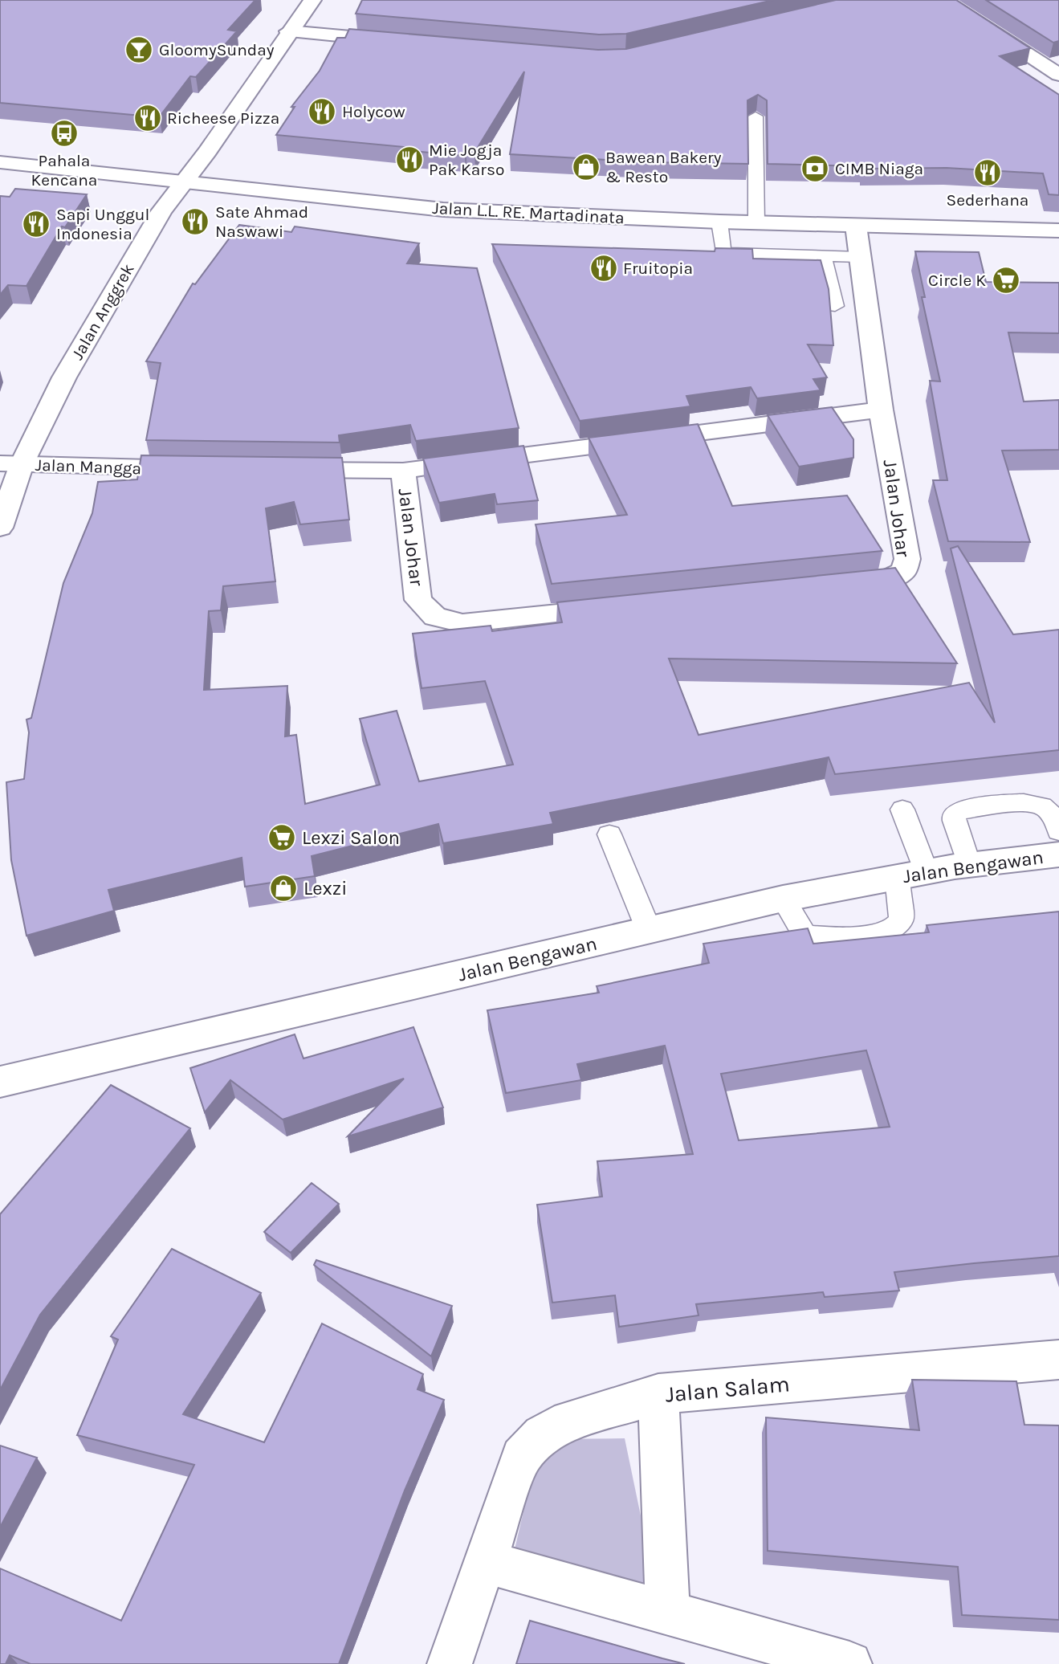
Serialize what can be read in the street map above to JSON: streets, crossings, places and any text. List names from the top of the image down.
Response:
{
  "streets": {
    "street": [
      "Jalan L.L. RE. Martadinata",
      "Jalan Anggrek",
      "Jalan Mangga",
      "Jalan Johar",
      "Jalan Bengawan",
      "Jalan Salam"
    ]
  },
  "crossings": [
    ["Jalan L.L. RE. Martadinata", "Jalan Anggrek"],
    ["Jalan L.L. RE. Martadinata", "Jalan Johar"],
    ["Jalan Anggrek", "Jalan Mangga"]
  ],
  "places": {
    "bar": ["GloomySunday"],
    "restaurant": [
      "Holycow",
      "Richeese Pizza",
      "Mie Jogja Pak Karso",
      "Sederhana",
      "Sate Ahmad Naswawi",
      "Sapi Unggul Indonesia",
      "Fruitopia"
    ],
    "bus stop": ["Pahala Kencana"],
    "shop": ["Bawean Bakery & Resto", "Lexzi"],
    "bank": ["CIMB Niaga"],
    "supermarket": ["Circle K", "Lexzi Salon"]
  }
}
